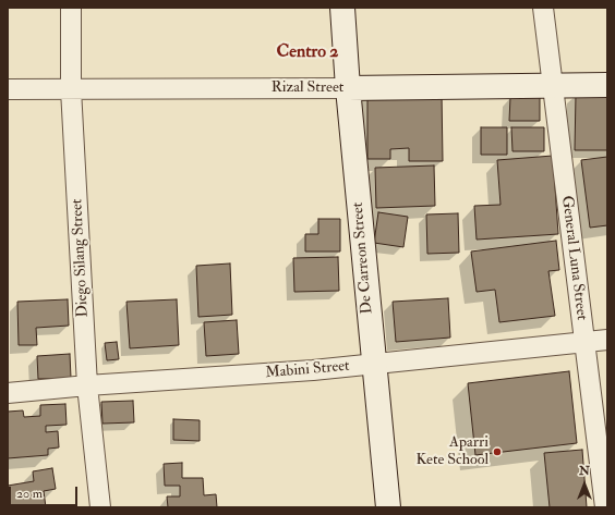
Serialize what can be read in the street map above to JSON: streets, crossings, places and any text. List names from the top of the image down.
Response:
{
  "streets": {
    "street": [
      "Rizal Street",
      "Diego Silang Street",
      "De Carreon Street",
      "General Luna Street",
      "Mabini Street"
    ]
  },
  "crossings": [
    ["Rizal Street", "Diego Silang Street"],
    ["Rizal Street", "De Carreon Street"],
    ["Rizal Street", "General Luna Street"],
    ["Diego Silang Street", "Mabini Street"],
    ["De Carreon Street", "Mabini Street"],
    ["General Luna Street", "Mabini Street"]
  ],
  "districts": ["Centro 2"],
  "places": ["Aparri Kete School"],
  "scale_bar": "20 m",
  "north": "top"
}
